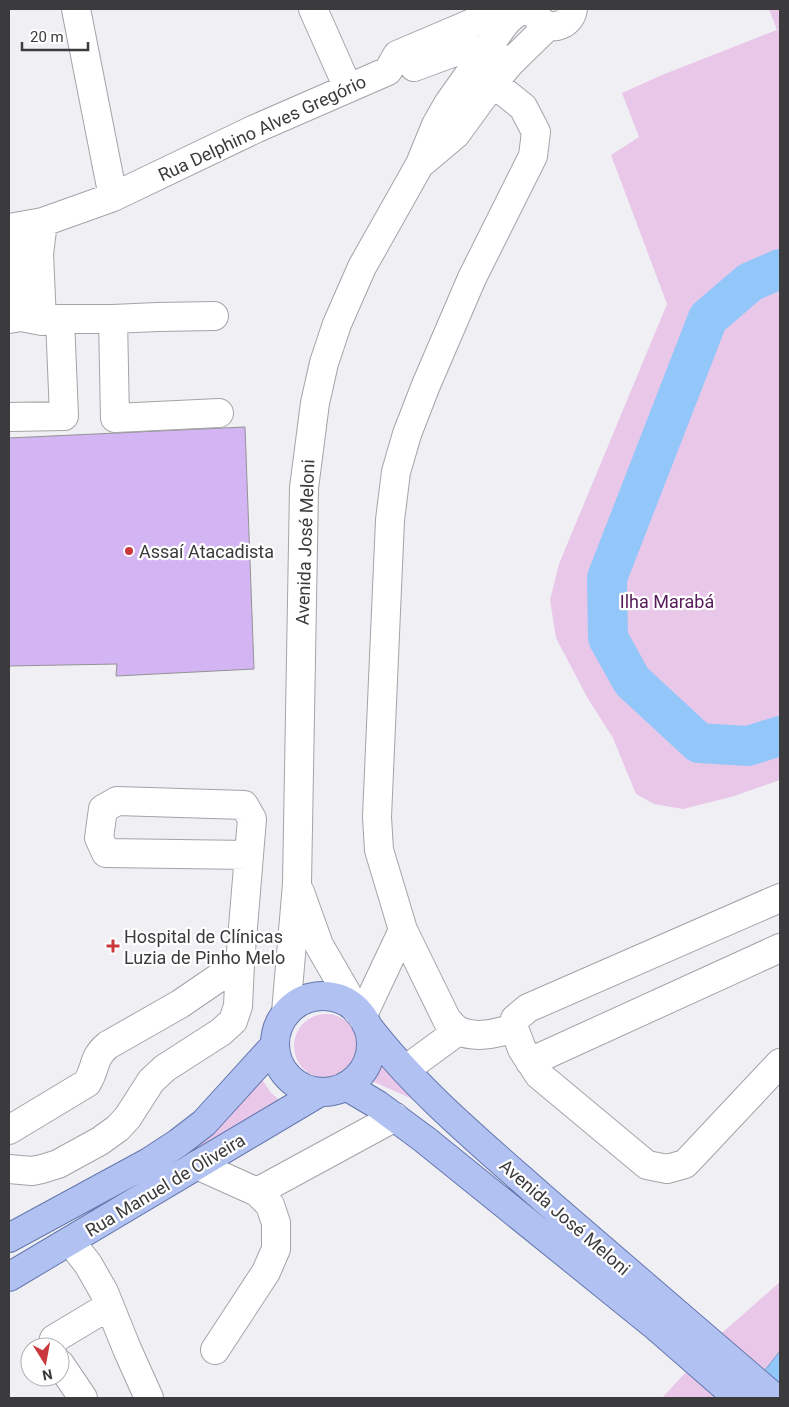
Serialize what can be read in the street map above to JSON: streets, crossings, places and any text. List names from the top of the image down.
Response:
{
  "streets": {
    "main road": ["Avenida José Meloni", "Rua Manuel de Oliveira"],
    "street": ["Rua Delphino Alves Gregório"]
  },
  "crossings": [
    ["Avenida José Meloni", "Rua Manuel de Oliveira"]
  ],
  "parks": ["Ilha Marabá"],
  "places": {
    "other": ["Assaí Atacadista"],
    "health": ["Hospital de Clínicas Luzia de Pinho Melo"]
  },
  "scale_bar": "20 m",
  "north": "bottom"
}
